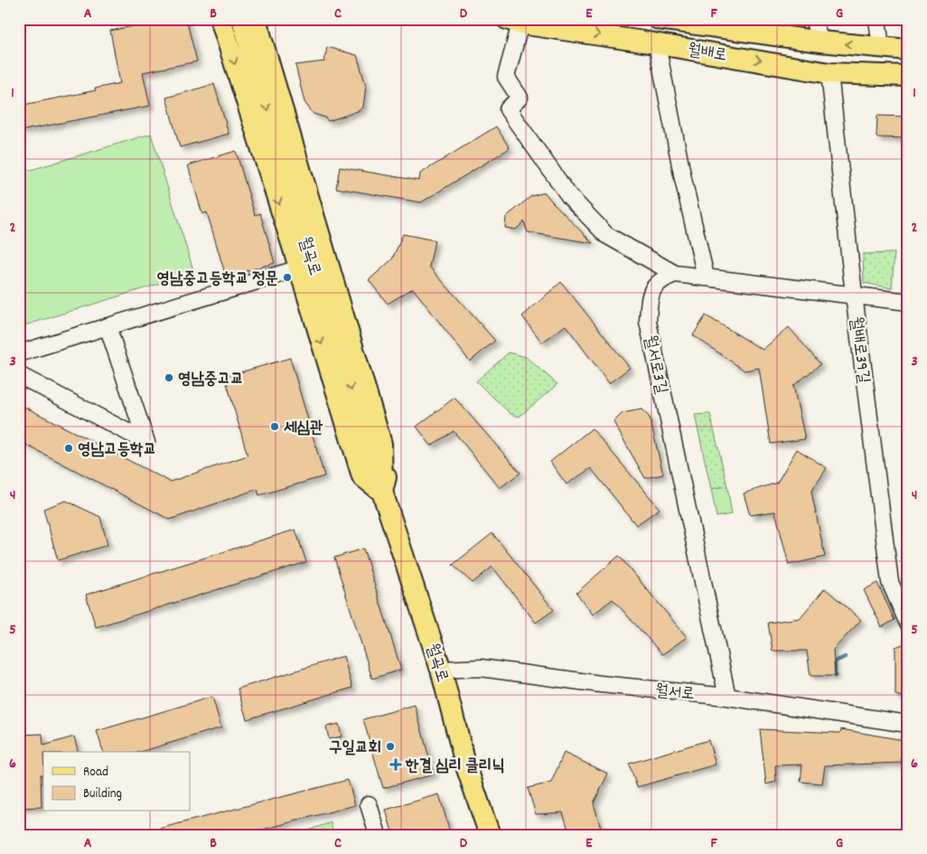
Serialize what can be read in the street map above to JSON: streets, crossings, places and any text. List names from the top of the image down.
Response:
{
  "streets": {
    "main road": ["월배로", "월곡로"],
    "street": ["월배로39길", "월서로3길", "월서로"]
  },
  "crossings": [
    ["월배로", "월배로39길"],
    ["월곡로", "월서로"],
    ["월서로3길", "월서로"]
  ],
  "places": {
    "other": [
      "영남중고등학교 정문",
      "영남중고교",
      "세심관",
      "영남고등학교",
      "구일교회"
    ],
    "health": ["한결 심리 클리닉"]
  },
  "legend": ["Road", "Building"],
  "grid": {
    "columns": [
      "A",
      "B",
      "C",
      "D",
      "E",
      "F",
      "G"
    ],
    "rows": [
      "1",
      "2",
      "3",
      "4",
      "5",
      "6"
    ]
  }
}
